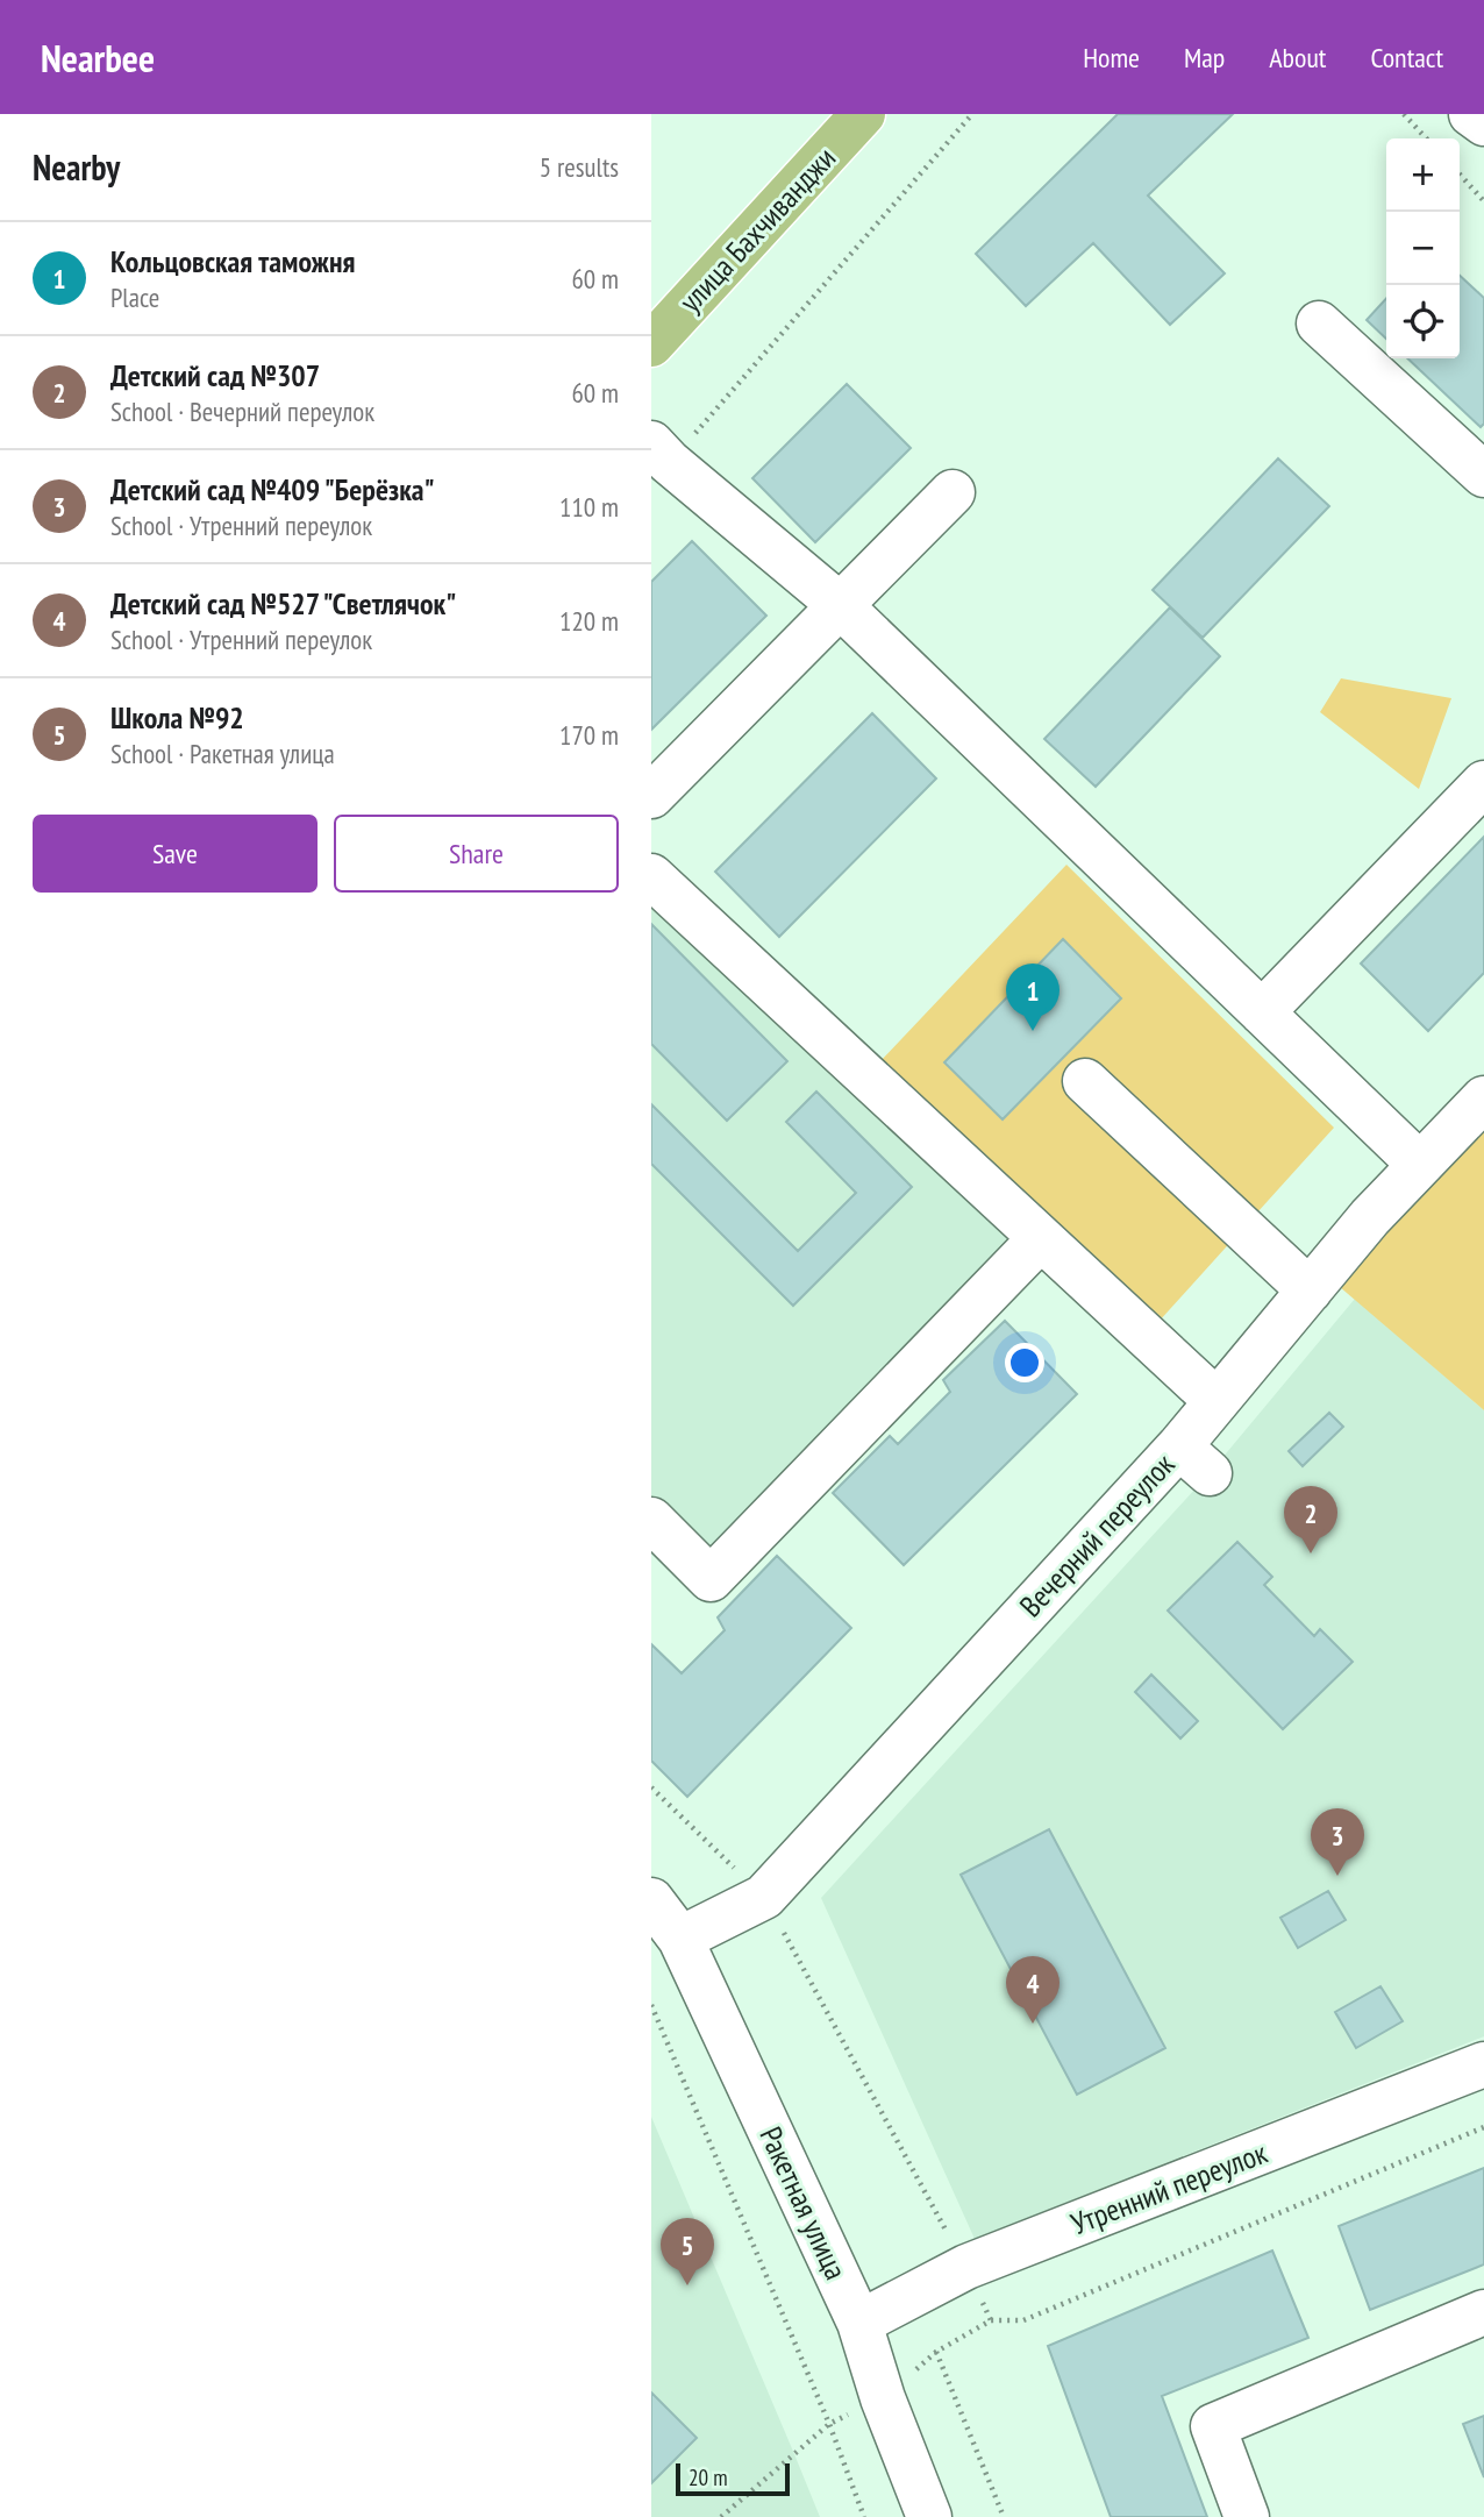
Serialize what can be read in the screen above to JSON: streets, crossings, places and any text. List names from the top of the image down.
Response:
{
  "streets": {
    "main road": ["улица Бахчиванджи"],
    "street": ["Вечерний переулок", "Утренний переулок", "Ракетная улица"]
  },
  "crossings": [
    ["Вечерний переулок", "Ракетная улица"],
    ["Утренний переулок", "Ракетная улица"]
  ],
  "scale_bar": "20 m",
  "page": {
    "header": "Nearbee",
    "nav": [
      "Home",
      "Map",
      "About",
      "Contact"
    ],
    "heading": ["Nearby", "5 results"],
    "map_buttons": ["+", "−"],
    "list": [
      {
        "mark": "1",
        "name": "Кольцовская таможня",
        "note": "Place",
        "value": "60 m"
      },
      {
        "mark": "2",
        "name": "Детский сад №307",
        "note": "School · Вечерний переулок",
        "value": "60 m"
      },
      {
        "mark": "3",
        "name": "Детский сад №409 \"Берёзка\"",
        "note": "School · Утренний переулок",
        "value": "110 m"
      },
      {
        "mark": "4",
        "name": "Детский сад №527 \"Светлячок\"",
        "note": "School · Утренний переулок",
        "value": "120 m"
      },
      {
        "mark": "5",
        "name": "Школа №92",
        "note": "School · Ракетная улица",
        "value": "170 m"
      }
    ],
    "buttons": ["Save", "Share"],
    "pins": [
      "1",
      "2",
      "3",
      "4",
      "5"
    ],
    "scale": "20 m"
  }
}
